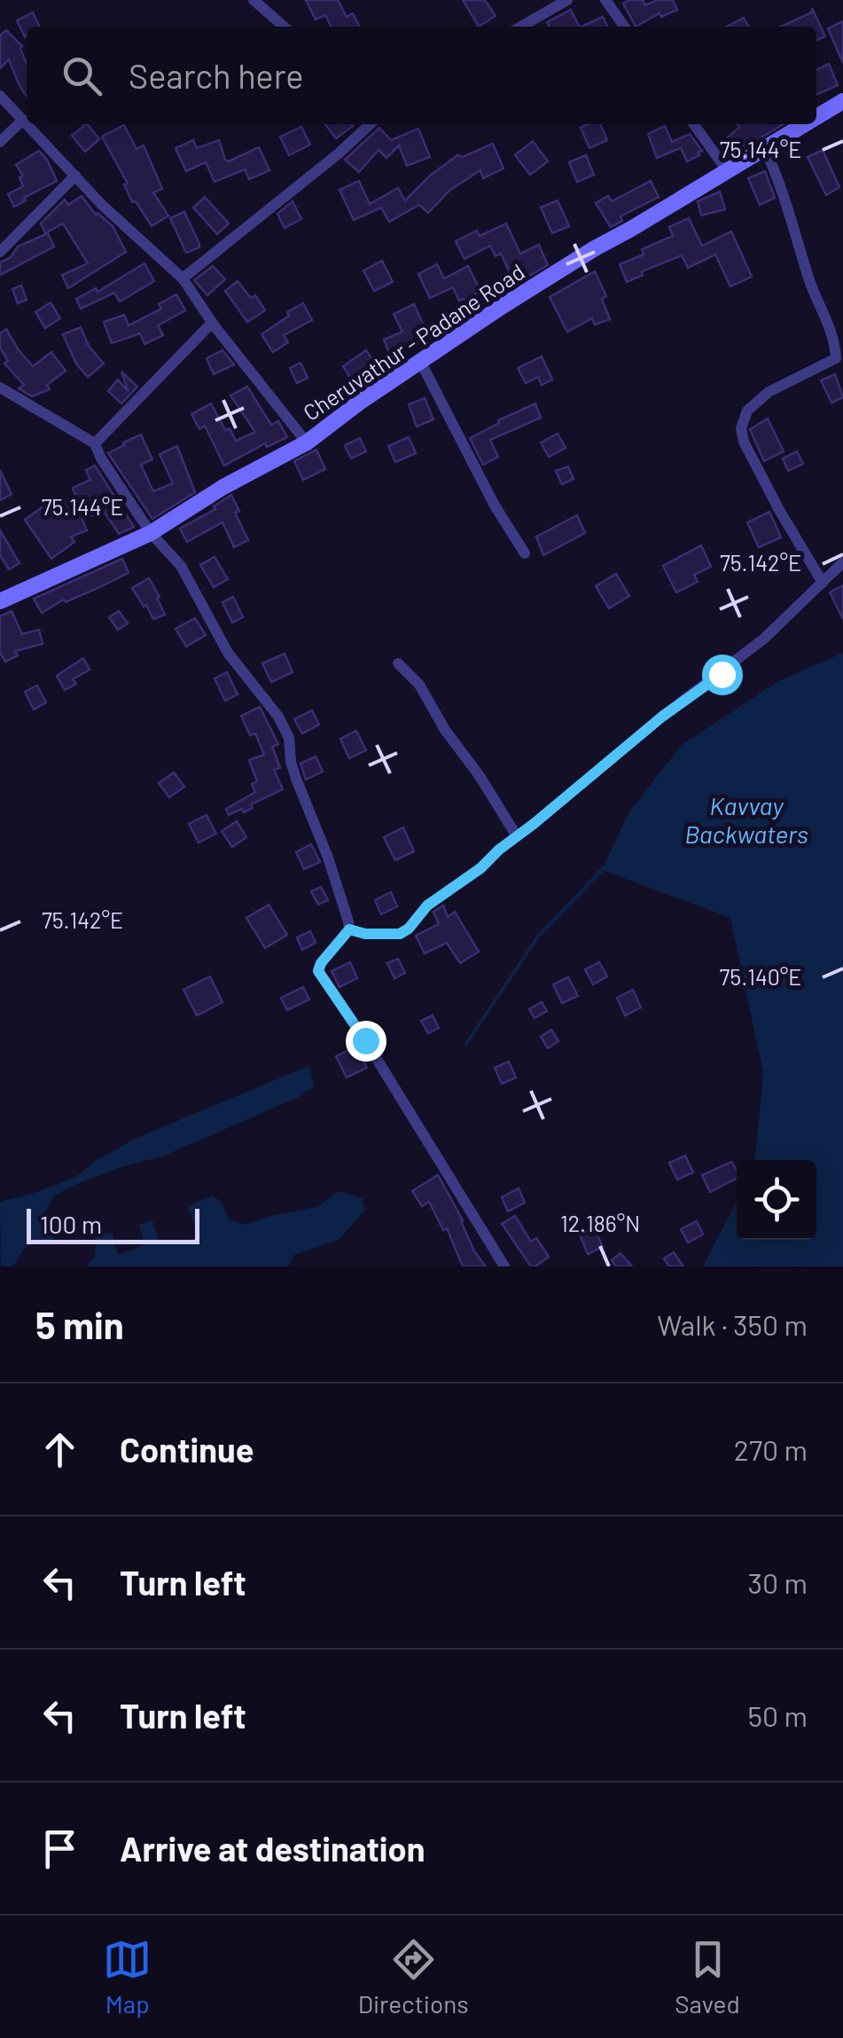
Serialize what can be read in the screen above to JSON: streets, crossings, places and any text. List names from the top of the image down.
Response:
{
  "streets": {
    "main road": ["Cheruvathur - Padane Road"]
  },
  "water": ["Kavvay Backwaters"],
  "scale_bar": "100 m",
  "page": {
    "search": "Search here",
    "scale": "100 m",
    "heading": ["5 min", "Walk · 350 m"],
    "list": [
      ["Continue", "270 m"],
      ["Turn left", "30 m"],
      ["Turn left", "50 m"],
      "Arrive at destination"
    ],
    "nav": ["Map", "Directions", "Saved"]
  },
  "coordinates": [
    "75.144°E",
    "75.142°E",
    "75.140°E",
    "12.186°N"
  ]
}
